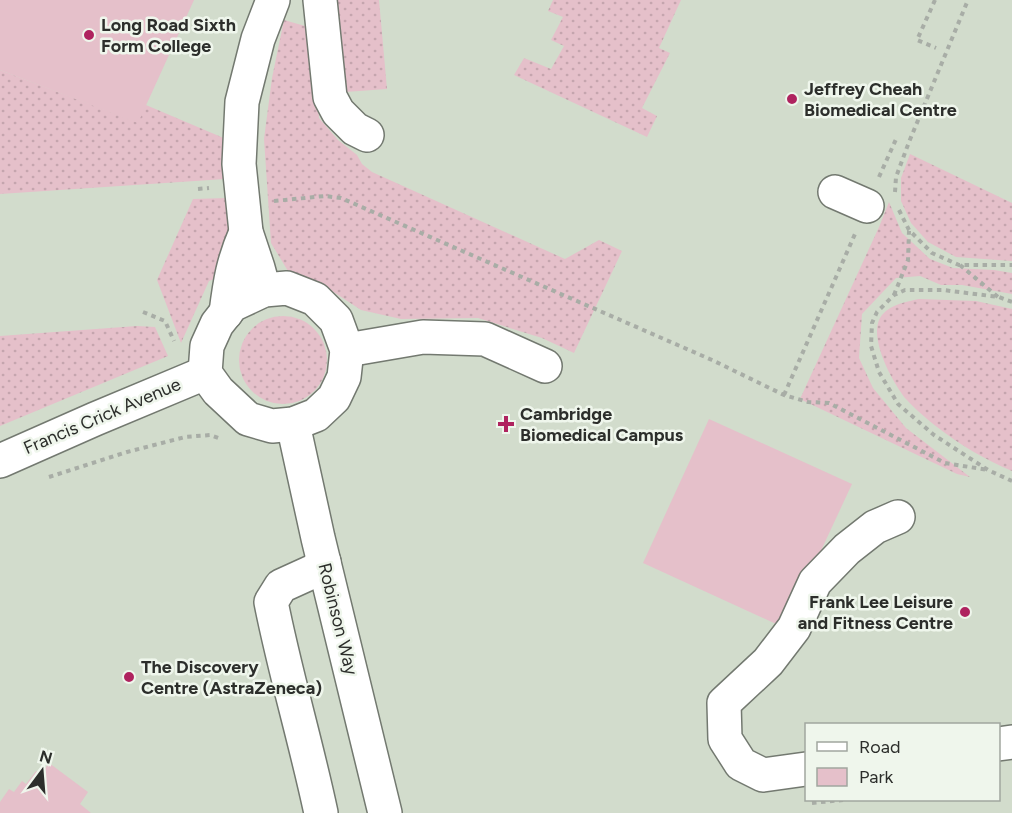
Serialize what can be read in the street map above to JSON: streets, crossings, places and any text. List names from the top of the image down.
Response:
{
  "streets": {
    "street": ["Francis Crick Avenue", "Robinson Way"]
  },
  "crossings": [
    ["Francis Crick Avenue", "Robinson Way"]
  ],
  "places": {
    "other": [
      "Long Road Sixth Form College",
      "Jeffrey Cheah Biomedical Centre",
      "Frank Lee Leisure and Fitness Centre",
      "The Discovery Centre (AstraZeneca)"
    ],
    "health": ["Cambridge Biomedical Campus"]
  },
  "legend": ["Road", "Park"],
  "north": "top"
}
